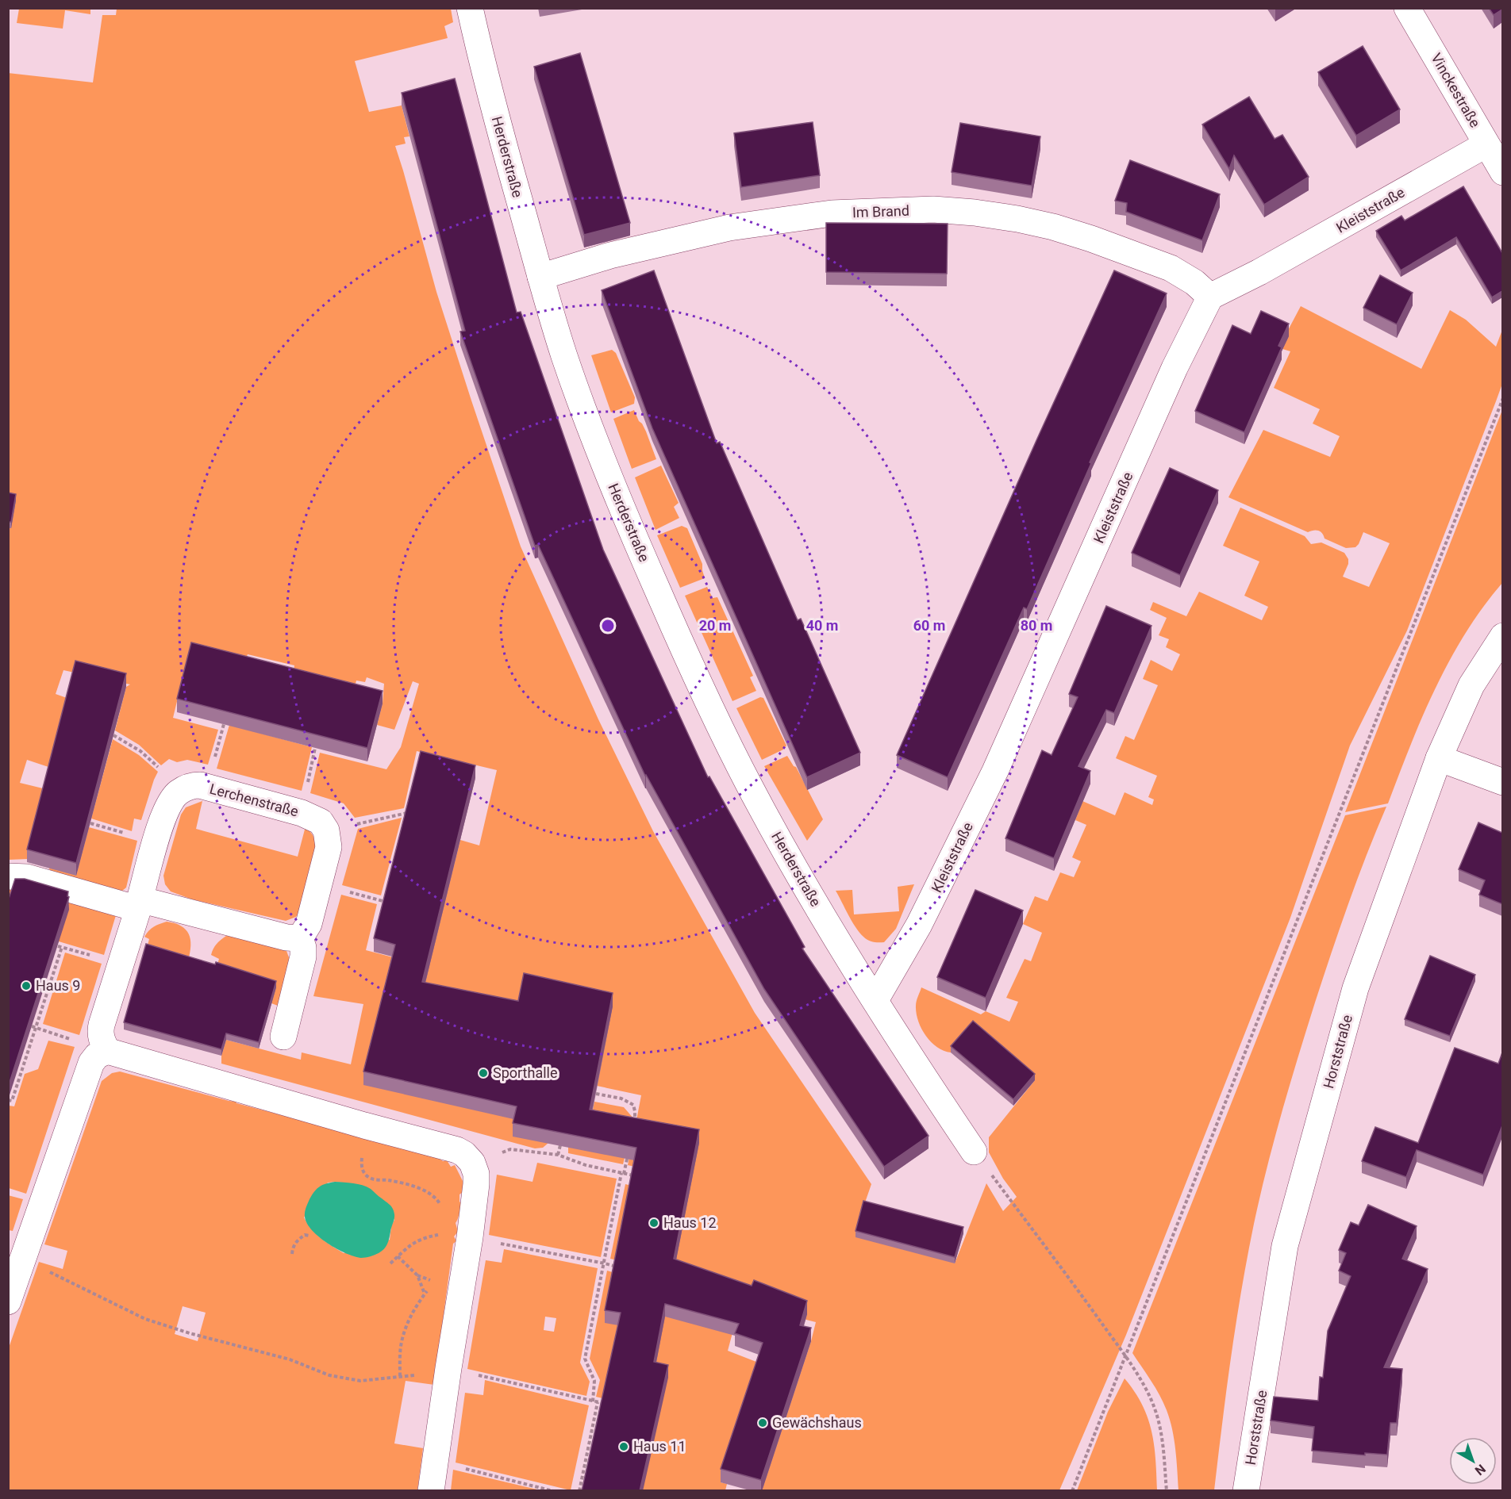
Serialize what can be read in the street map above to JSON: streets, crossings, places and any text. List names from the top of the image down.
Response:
{
  "streets": {
    "street": [
      "Vinckestraße",
      "Herderstraße",
      "Kleiststraße",
      "Im Brand",
      "Lerchenstraße",
      "Horststraße"
    ]
  },
  "crossings": [
    ["Vinckestraße", "Kleiststraße"],
    ["Herderstraße", "Kleiststraße"],
    ["Herderstraße", "Im Brand"],
    ["Kleiststraße", "Im Brand"]
  ],
  "places": [
    "Haus 9",
    "Sporthalle",
    "Haus 12",
    "Gewächshaus",
    "Haus 11"
  ],
  "north": "bottom right",
  "rings": [
    "20 m",
    "40 m",
    "60 m",
    "80 m"
  ]
}
